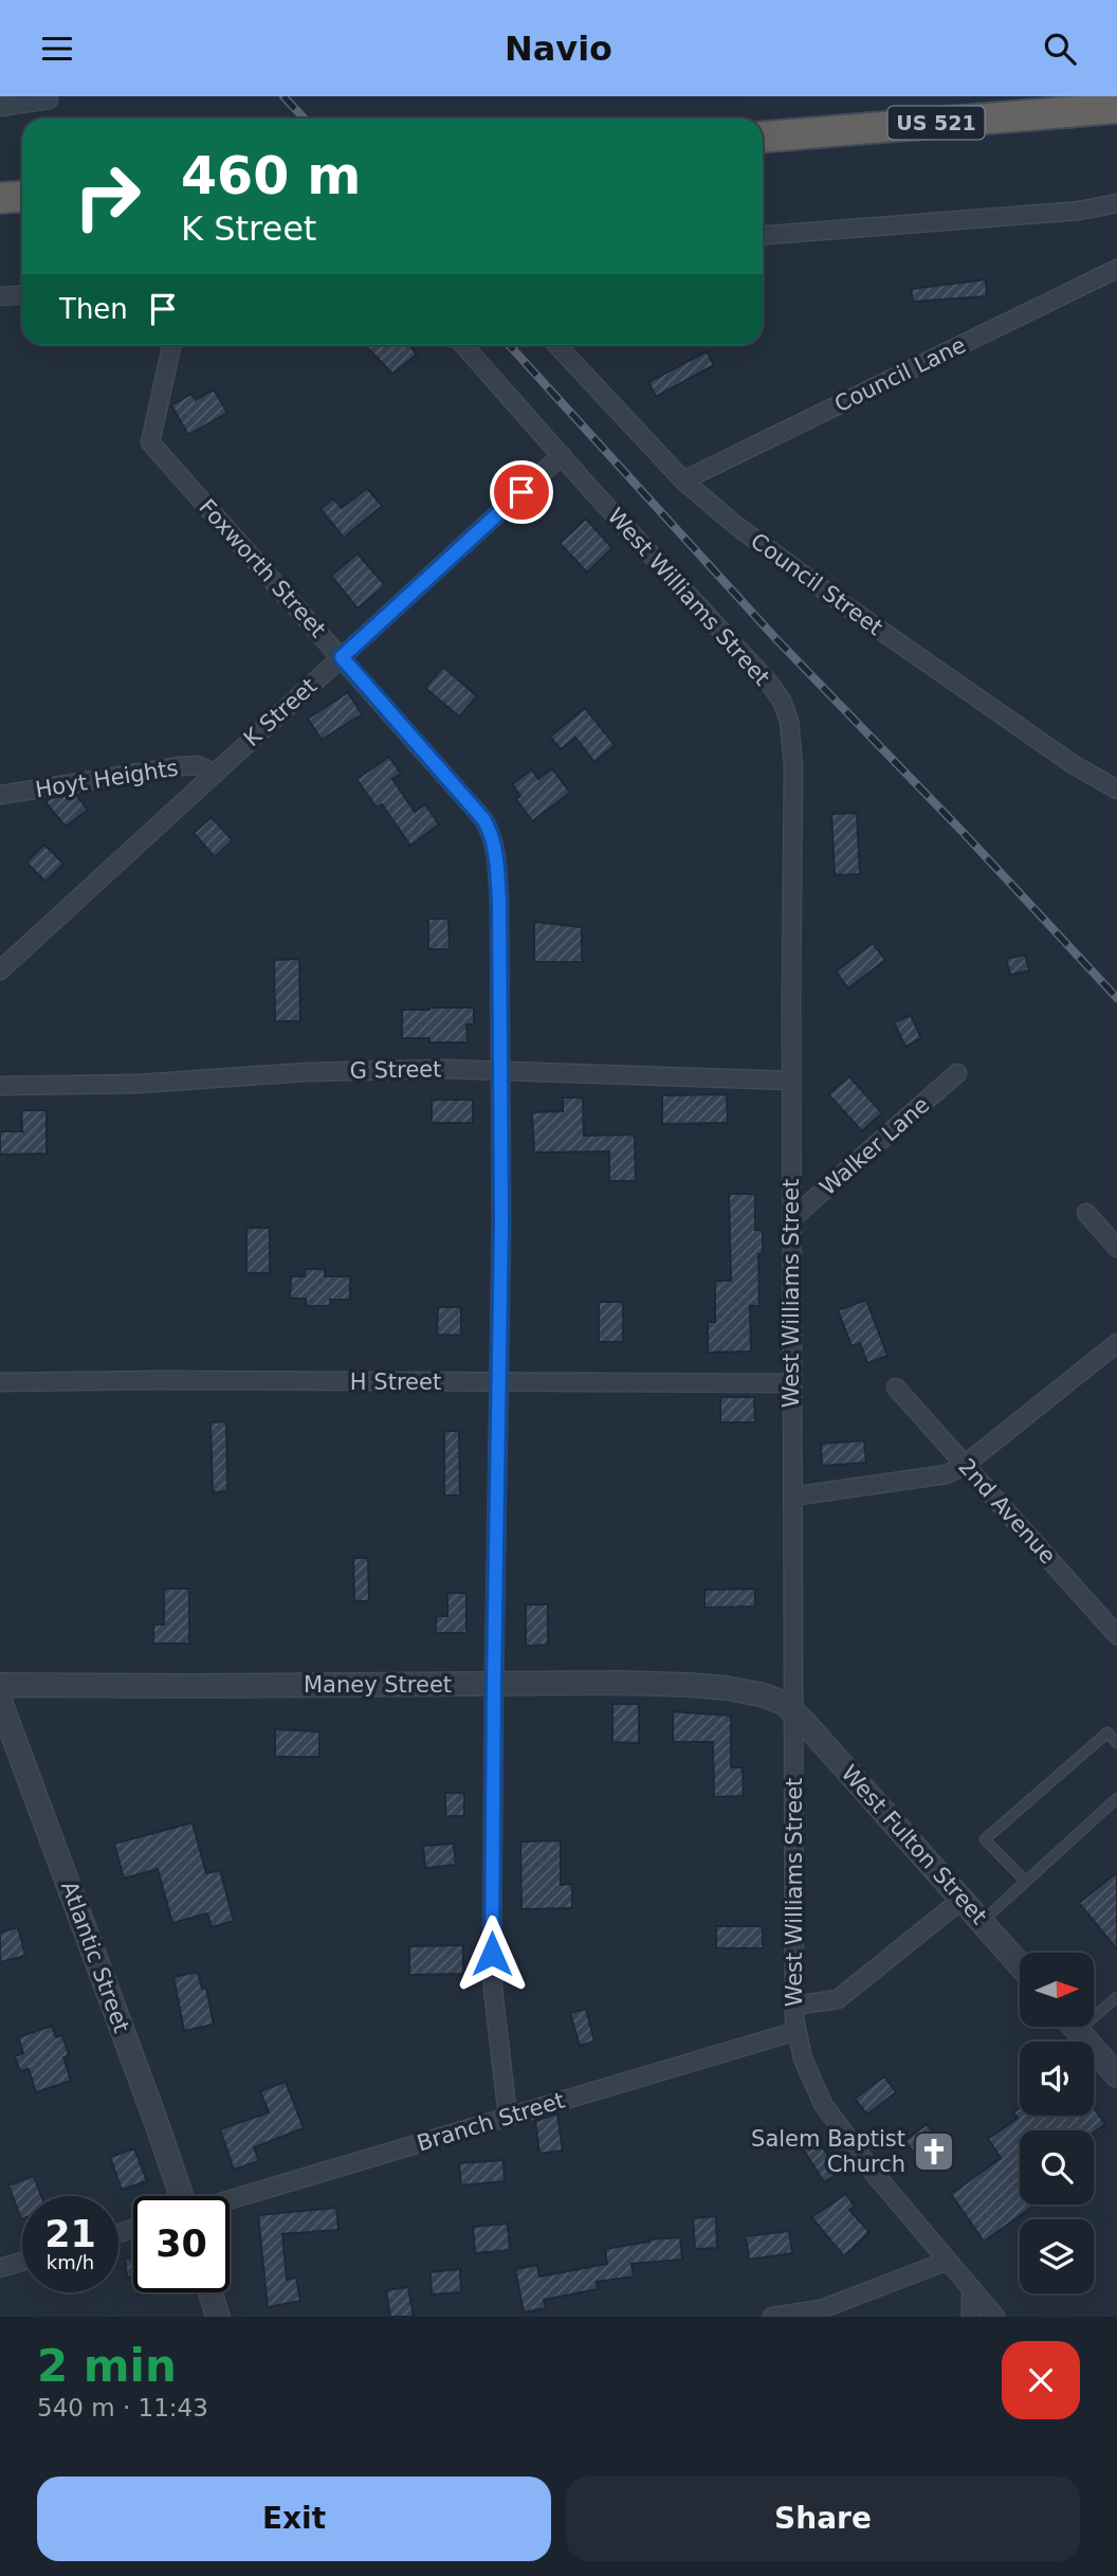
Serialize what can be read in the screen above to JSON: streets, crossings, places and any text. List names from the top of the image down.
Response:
{
  "streets": {
    "highway": ["US 521"],
    "street": [
      "Council Lane",
      "Foxworth Street",
      "Council Street",
      "West Williams Street",
      "K Street",
      "Hoyt Heights",
      "G Street",
      "Walker Lane",
      "H Street",
      "2nd Avenue",
      "Maney Street",
      "West Fulton Street",
      "Atlantic Street",
      "Branch Street"
    ]
  },
  "crossings": [
    ["Council Lane", "Council Street"],
    ["Foxworth Street", "K Street"],
    ["Foxworth Street", "G Street"],
    ["Foxworth Street", "H Street"],
    ["Foxworth Street", "Maney Street"],
    ["Foxworth Street", "Branch Street"],
    ["West Williams Street", "K Street"],
    ["West Williams Street", "G Street"],
    ["West Williams Street", "Walker Lane"],
    ["West Williams Street", "H Street"],
    ["West Williams Street", "Maney Street"],
    ["West Williams Street", "West Fulton Street"],
    ["West Williams Street", "Branch Street"],
    ["K Street", "Hoyt Heights"],
    ["Maney Street", "West Fulton Street"]
  ],
  "places": {
    "church": ["Salem Baptist Church"]
  },
  "north": "right",
  "page": {
    "header": "Navio",
    "turn": ["460 m", "K Street"],
    "then": "Then",
    "speed": "21 km/h",
    "limit": "30",
    "heading": ["2 min", "540 m · 11:43"],
    "buttons": ["Exit", "Share"]
  }
}
